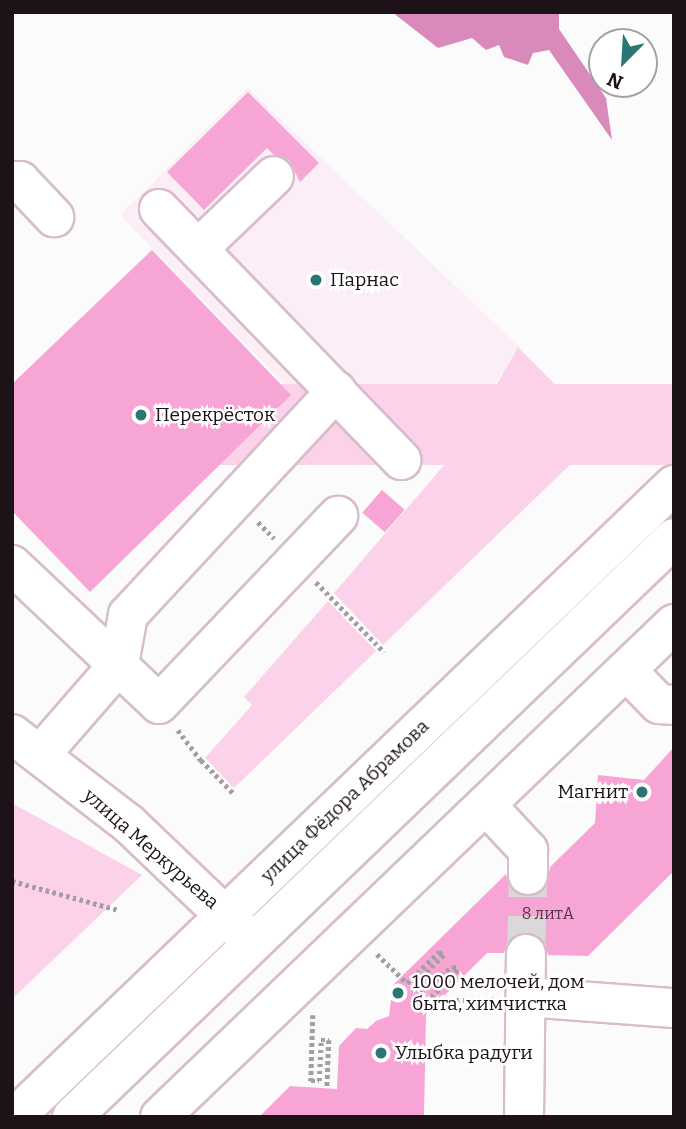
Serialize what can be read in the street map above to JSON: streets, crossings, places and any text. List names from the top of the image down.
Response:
{
  "streets": {
    "street": ["улица Фёдора Абрамова", "улица Меркурьева"]
  },
  "crossings": [
    ["улица Фёдора Абрамова", "улица Меркурьева"]
  ],
  "places": [
    "Парнас",
    "Перекрёсток",
    "Магнит",
    "1000 мелочей, дом быта, химчистка",
    "Улыбка радуги"
  ],
  "house_numbers": ["8 литА"],
  "north": "bottom left"
}
